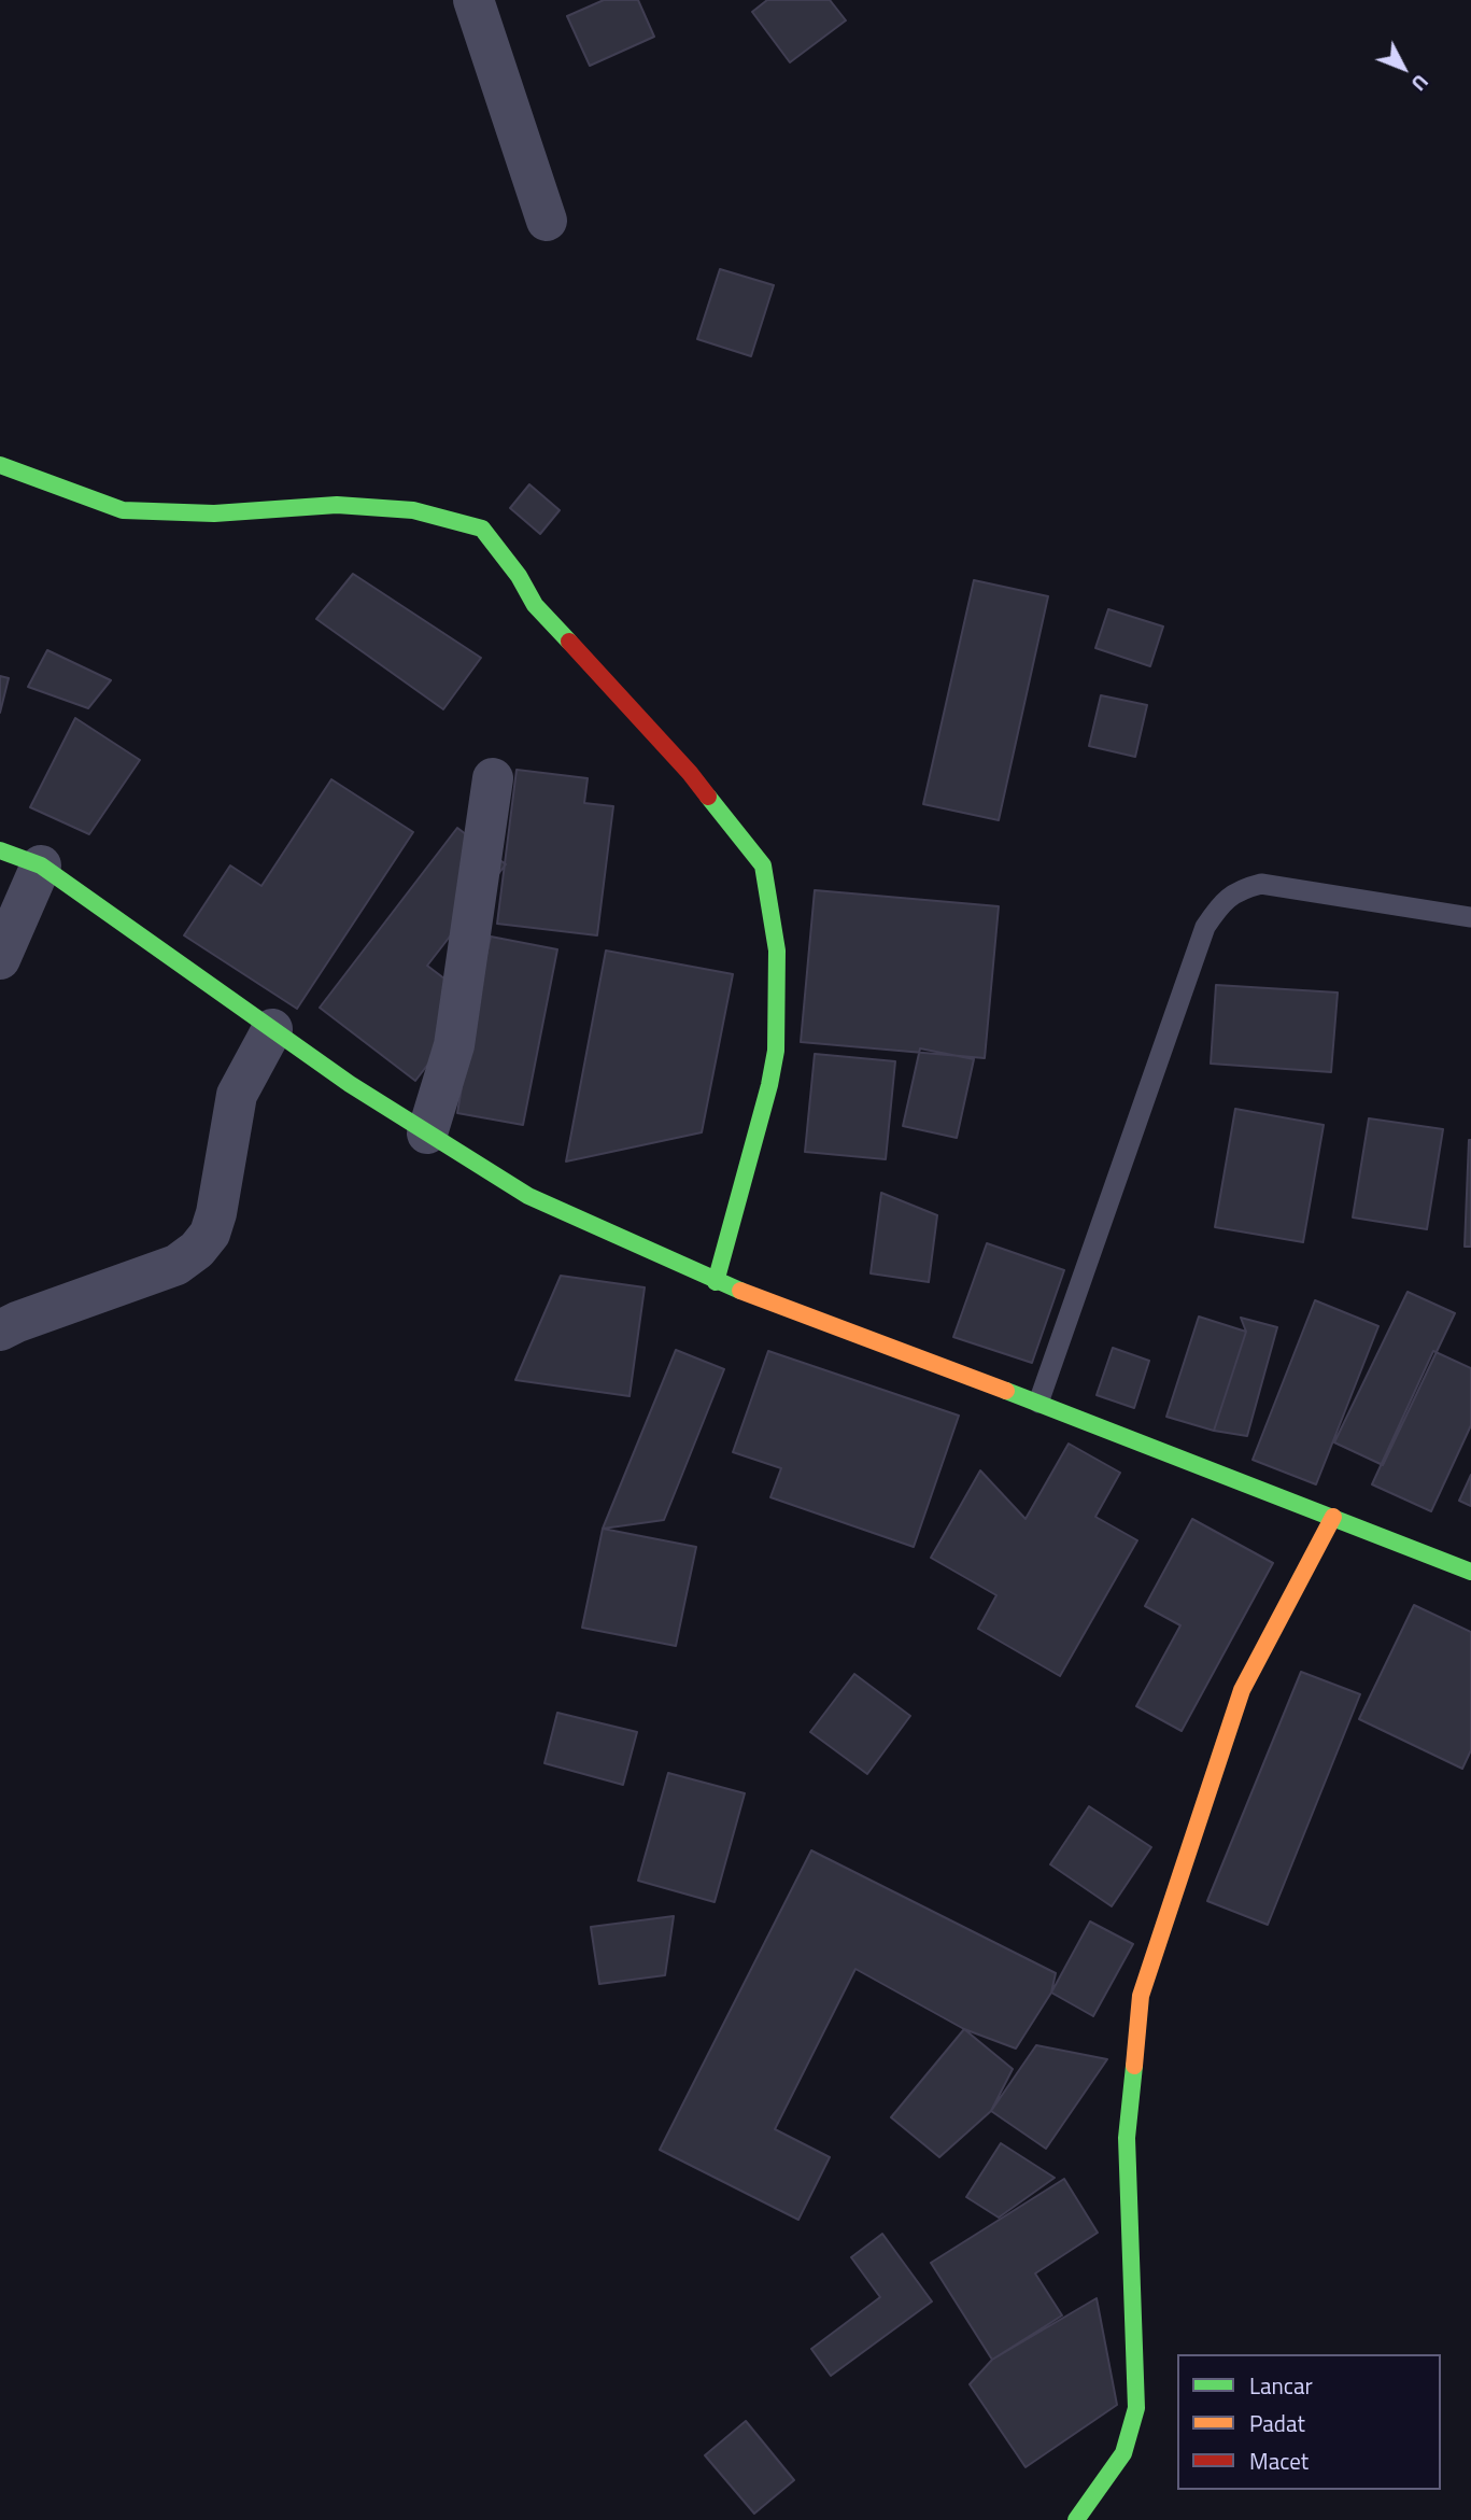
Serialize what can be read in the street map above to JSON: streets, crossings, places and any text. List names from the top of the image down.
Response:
{
  "legend": ["Lancar", "Padat", "Macet"],
  "north": "bottom right"
}
